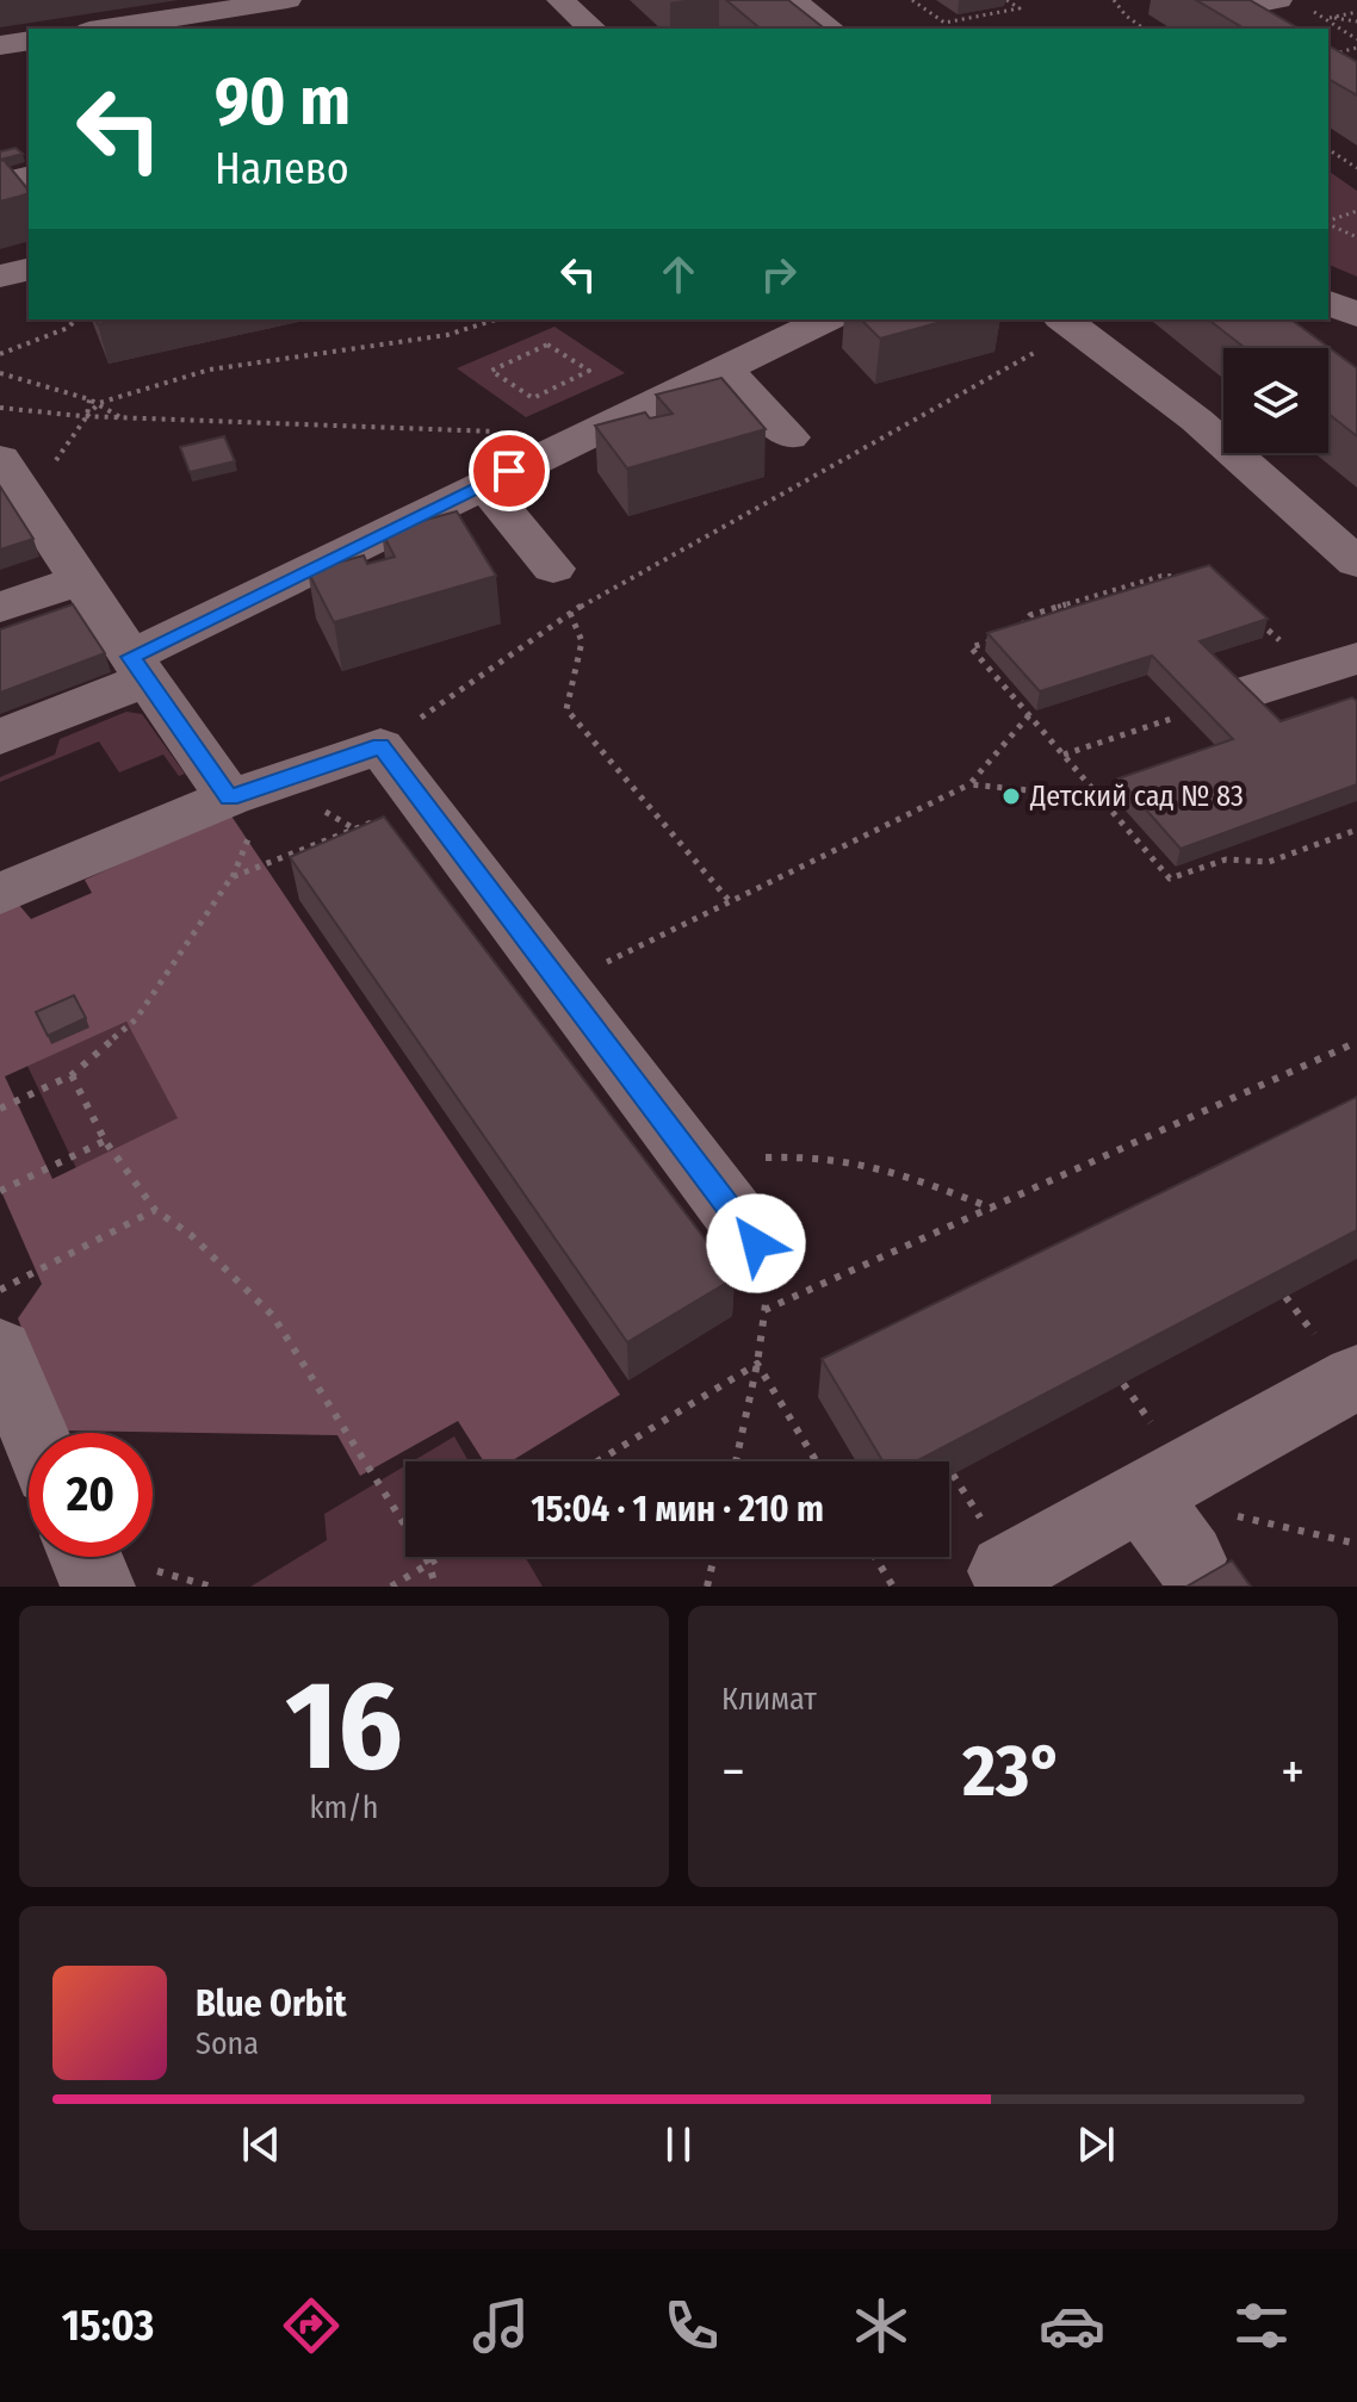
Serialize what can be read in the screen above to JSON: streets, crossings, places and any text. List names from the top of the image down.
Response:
{
  "places": ["Детский сад № 83"],
  "page": {
    "turn": ["90 m", "Налево"],
    "limit": "20",
    "trip": "15:04 · 1 мин · 210 m",
    "tile": [
      ["16", "km/h"],
      "Климат"
    ],
    "heat": ["−", "23°", "+"],
    "song": ["Blue Orbit", "Sona"],
    "tabs": "15:03"
  }
}
